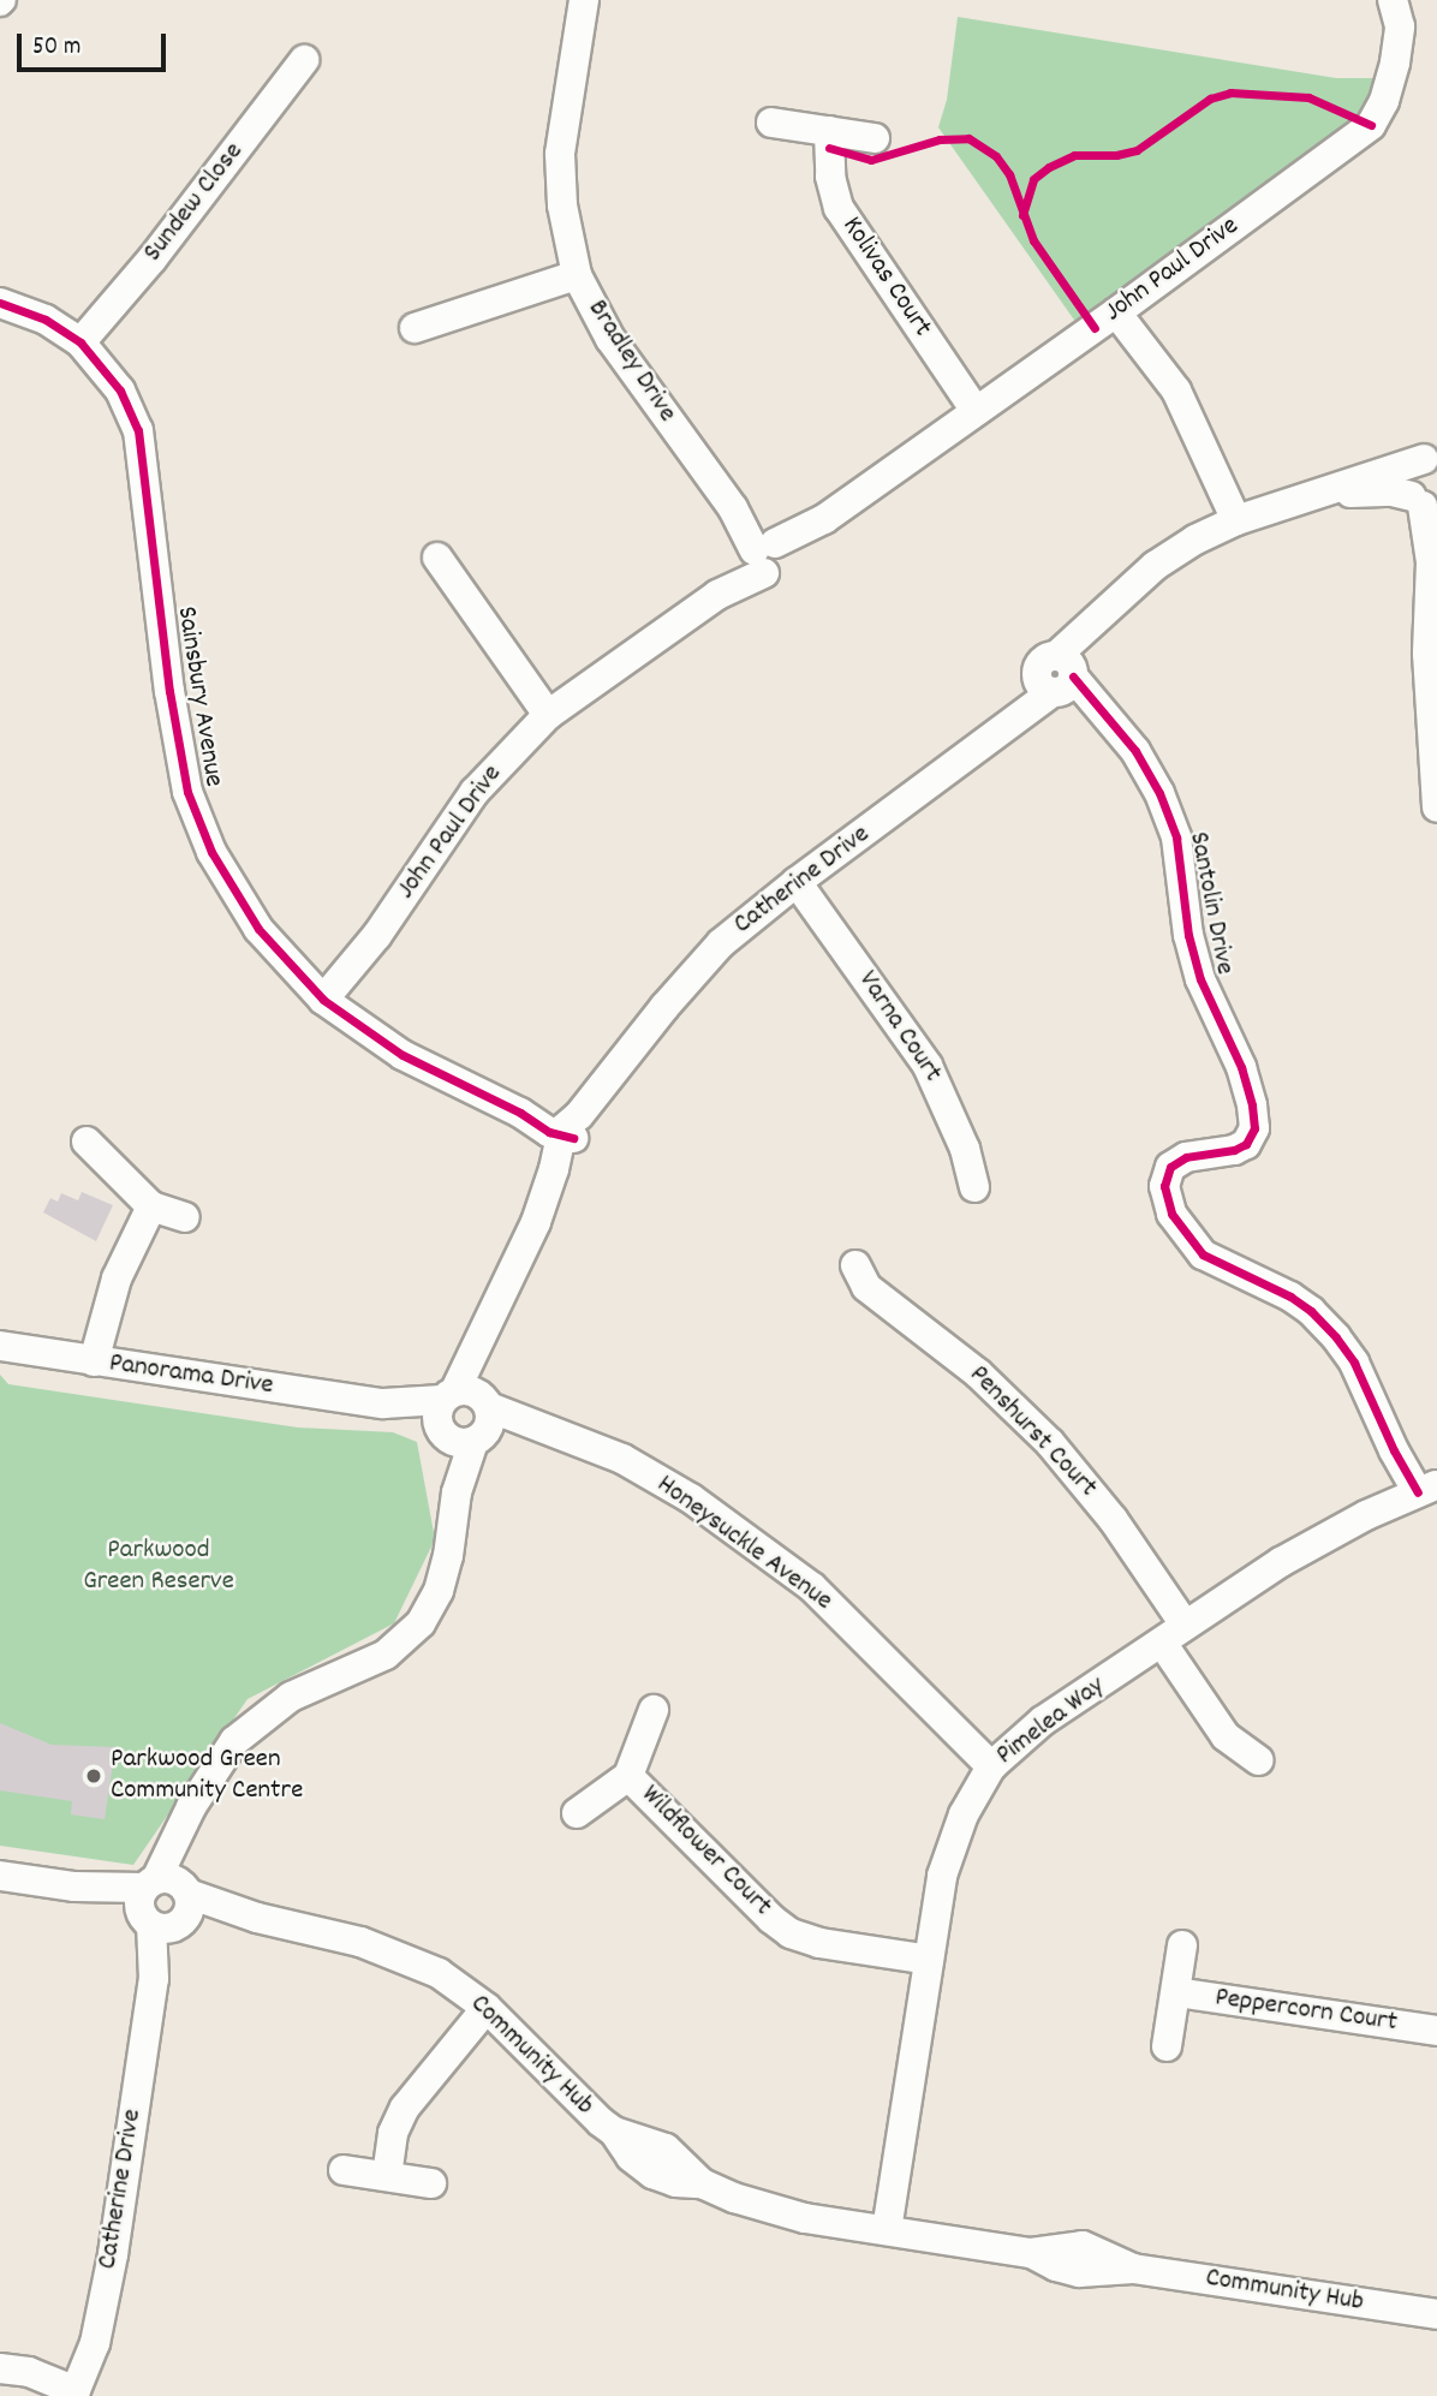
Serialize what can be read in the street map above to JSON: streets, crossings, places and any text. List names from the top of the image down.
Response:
{
  "streets": {
    "street": [
      "Sundew Close",
      "John Paul Drive",
      "Kolivas Court",
      "Bradley Drive",
      "Sainsbury Avenue",
      "Catherine Drive",
      "Santolin Drive",
      "Varna Court",
      "Panorama Drive",
      "Penshurst Court",
      "Honeysuckle Avenue",
      "Pimelea Way",
      "Wildflower Court",
      "Peppercorn Court",
      "Community Hub"
    ]
  },
  "crossings": [
    ["Sundew Close", "Sainsbury Avenue"],
    ["John Paul Drive", "Kolivas Court"],
    ["John Paul Drive", "Bradley Drive"],
    ["John Paul Drive", "Sainsbury Avenue"],
    ["Sainsbury Avenue", "Catherine Drive"],
    ["Catherine Drive", "Santolin Drive"],
    ["Catherine Drive", "Varna Court"],
    ["Catherine Drive", "Panorama Drive"],
    ["Catherine Drive", "Honeysuckle Avenue"],
    ["Catherine Drive", "Community Hub"],
    ["Santolin Drive", "Pimelea Way"],
    ["Panorama Drive", "Honeysuckle Avenue"],
    ["Penshurst Court", "Pimelea Way"],
    ["Honeysuckle Avenue", "Pimelea Way"],
    ["Pimelea Way", "Wildflower Court"],
    ["Pimelea Way", "Community Hub"]
  ],
  "parks": ["Parkwood Green Reserve"],
  "places": ["Parkwood Green Community Centre"],
  "scale_bar": "50 m"
}
